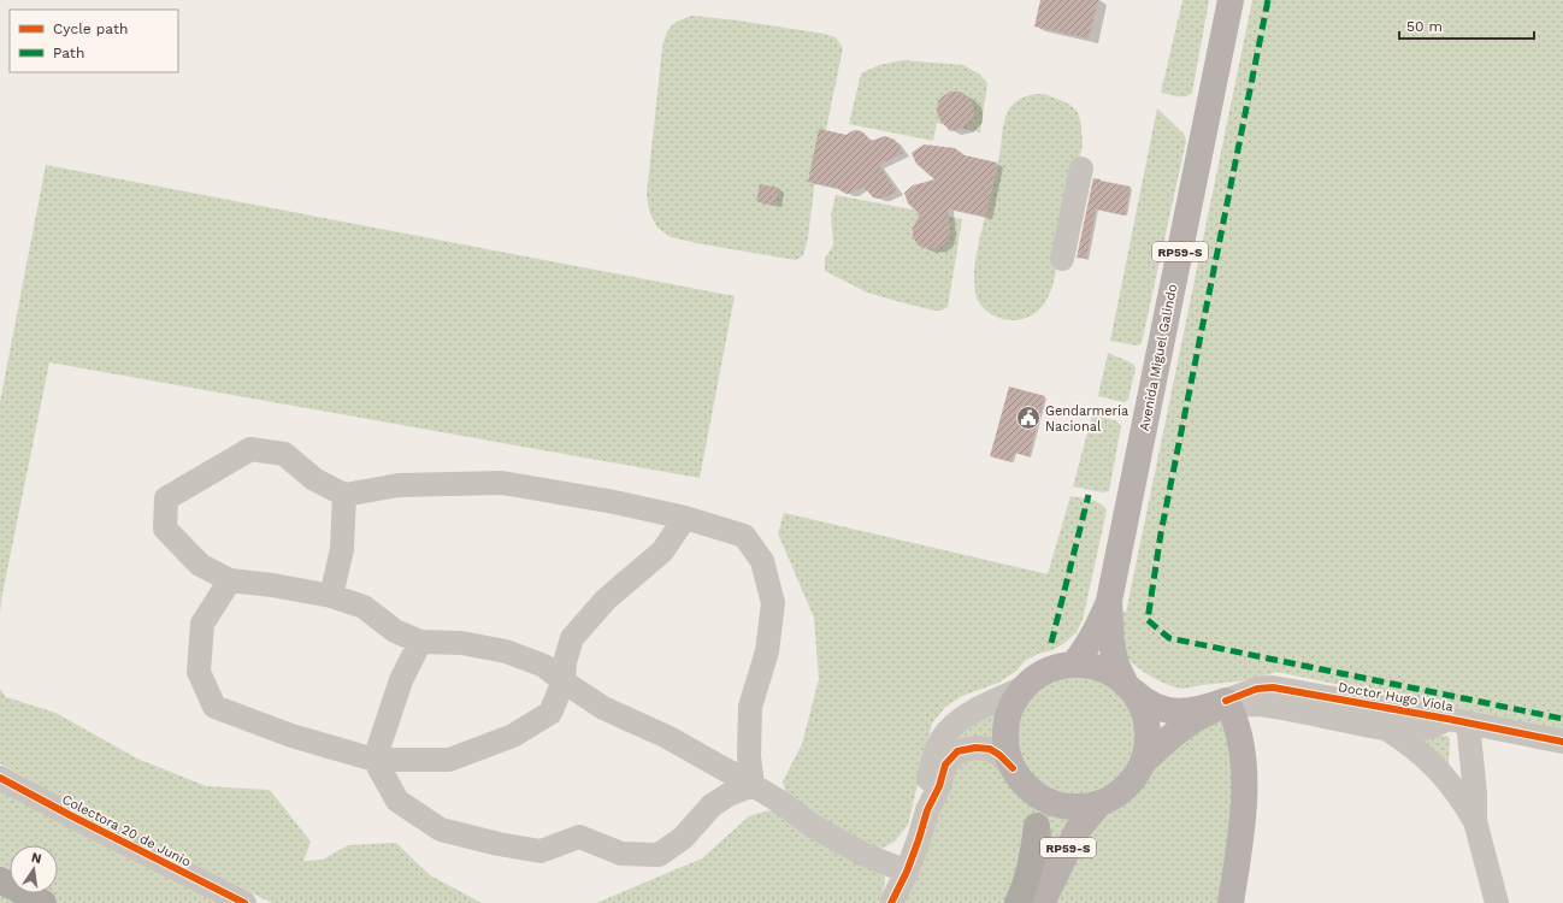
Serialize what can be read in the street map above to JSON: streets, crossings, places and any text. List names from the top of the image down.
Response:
{
  "streets": {
    "main road": ["RP59-S", "Avenida Miguel Galindo", "Doctor Hugo Viola"],
    "street": ["Colectora 20 de Junio"]
  },
  "crossings": [
    ["RP59-S", "Avenida Miguel Galindo"],
    ["RP59-S", "Doctor Hugo Viola"],
    ["Avenida Miguel Galindo", "Doctor Hugo Viola"]
  ],
  "places": {
    "public building": ["Gendarmería Nacional"]
  },
  "legend": ["Cycle path", "Path"],
  "scale_bar": "50 m",
  "north": "top"
}
